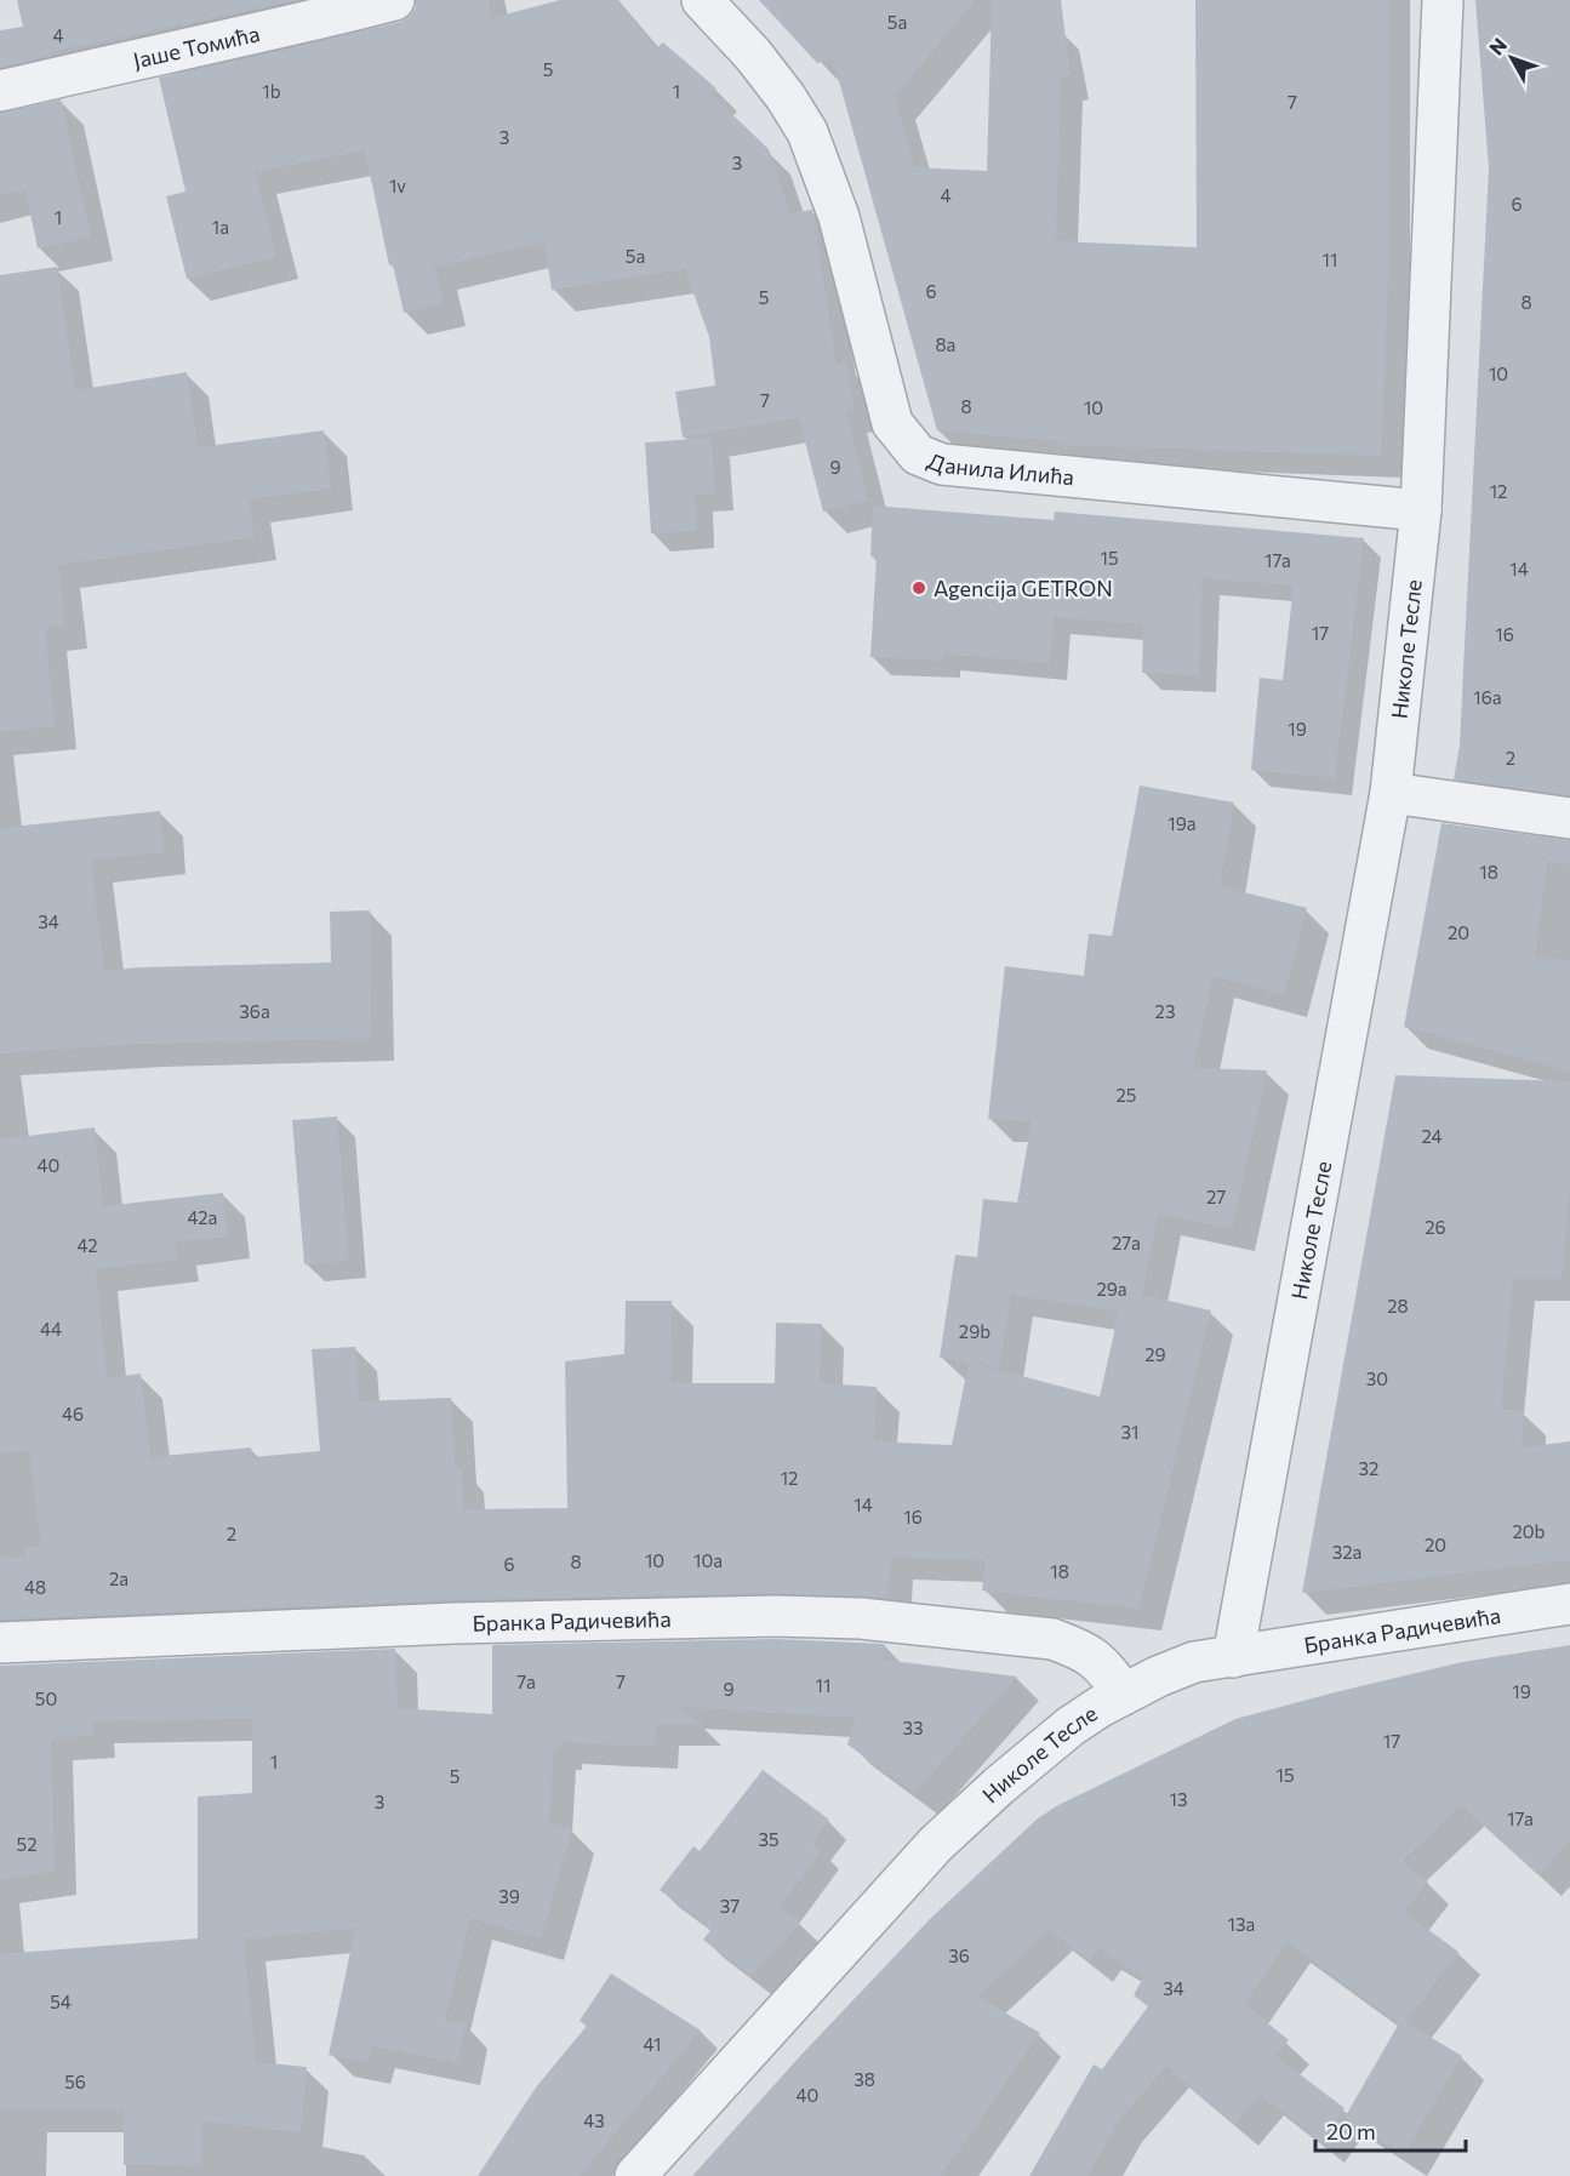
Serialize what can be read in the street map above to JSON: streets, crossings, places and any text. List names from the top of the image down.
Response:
{
  "streets": {
    "street": [
      "Јаше Томића",
      "Данила Илића",
      "Николе Тесле",
      "Бранка Радичевића"
    ]
  },
  "crossings": [
    ["Данила Илића", "Николе Тесле"],
    ["Николе Тесле", "Бранка Радичевића"]
  ],
  "places": ["Agencija GETRON"],
  "house_numbers": [
    "5a",
    "4",
    "5",
    "1b",
    "1",
    "7",
    "3",
    "3",
    "1v",
    "4",
    "6",
    "1",
    "1a",
    "5a",
    "11",
    "6",
    "5",
    "8",
    "8a",
    "10",
    "7",
    "8",
    "10",
    "9",
    "12",
    "15",
    "17a",
    "14",
    "17",
    "16",
    "16a",
    "19",
    "2",
    "19a",
    "18",
    "34",
    "20",
    "36a",
    "23",
    "25",
    "24",
    "40",
    "27",
    "42a",
    "26",
    "27a",
    "42",
    "29a",
    "28",
    "44",
    "29b",
    "29",
    "30",
    "46",
    "31",
    "32",
    "12",
    "14",
    "16",
    "20b",
    "2",
    "20",
    "32a",
    "10",
    "10a",
    "8",
    "6",
    "18",
    "2a",
    "48",
    "7a",
    "7",
    "11",
    "9",
    "19",
    "50",
    "33",
    "17",
    "1",
    "15",
    "5",
    "13",
    "3",
    "17a",
    "35",
    "52",
    "39",
    "37",
    "13a",
    "36",
    "34",
    "54",
    "41",
    "38",
    "56",
    "40",
    "43"
  ],
  "scale_bar": "20 m",
  "north": "top left"
}
